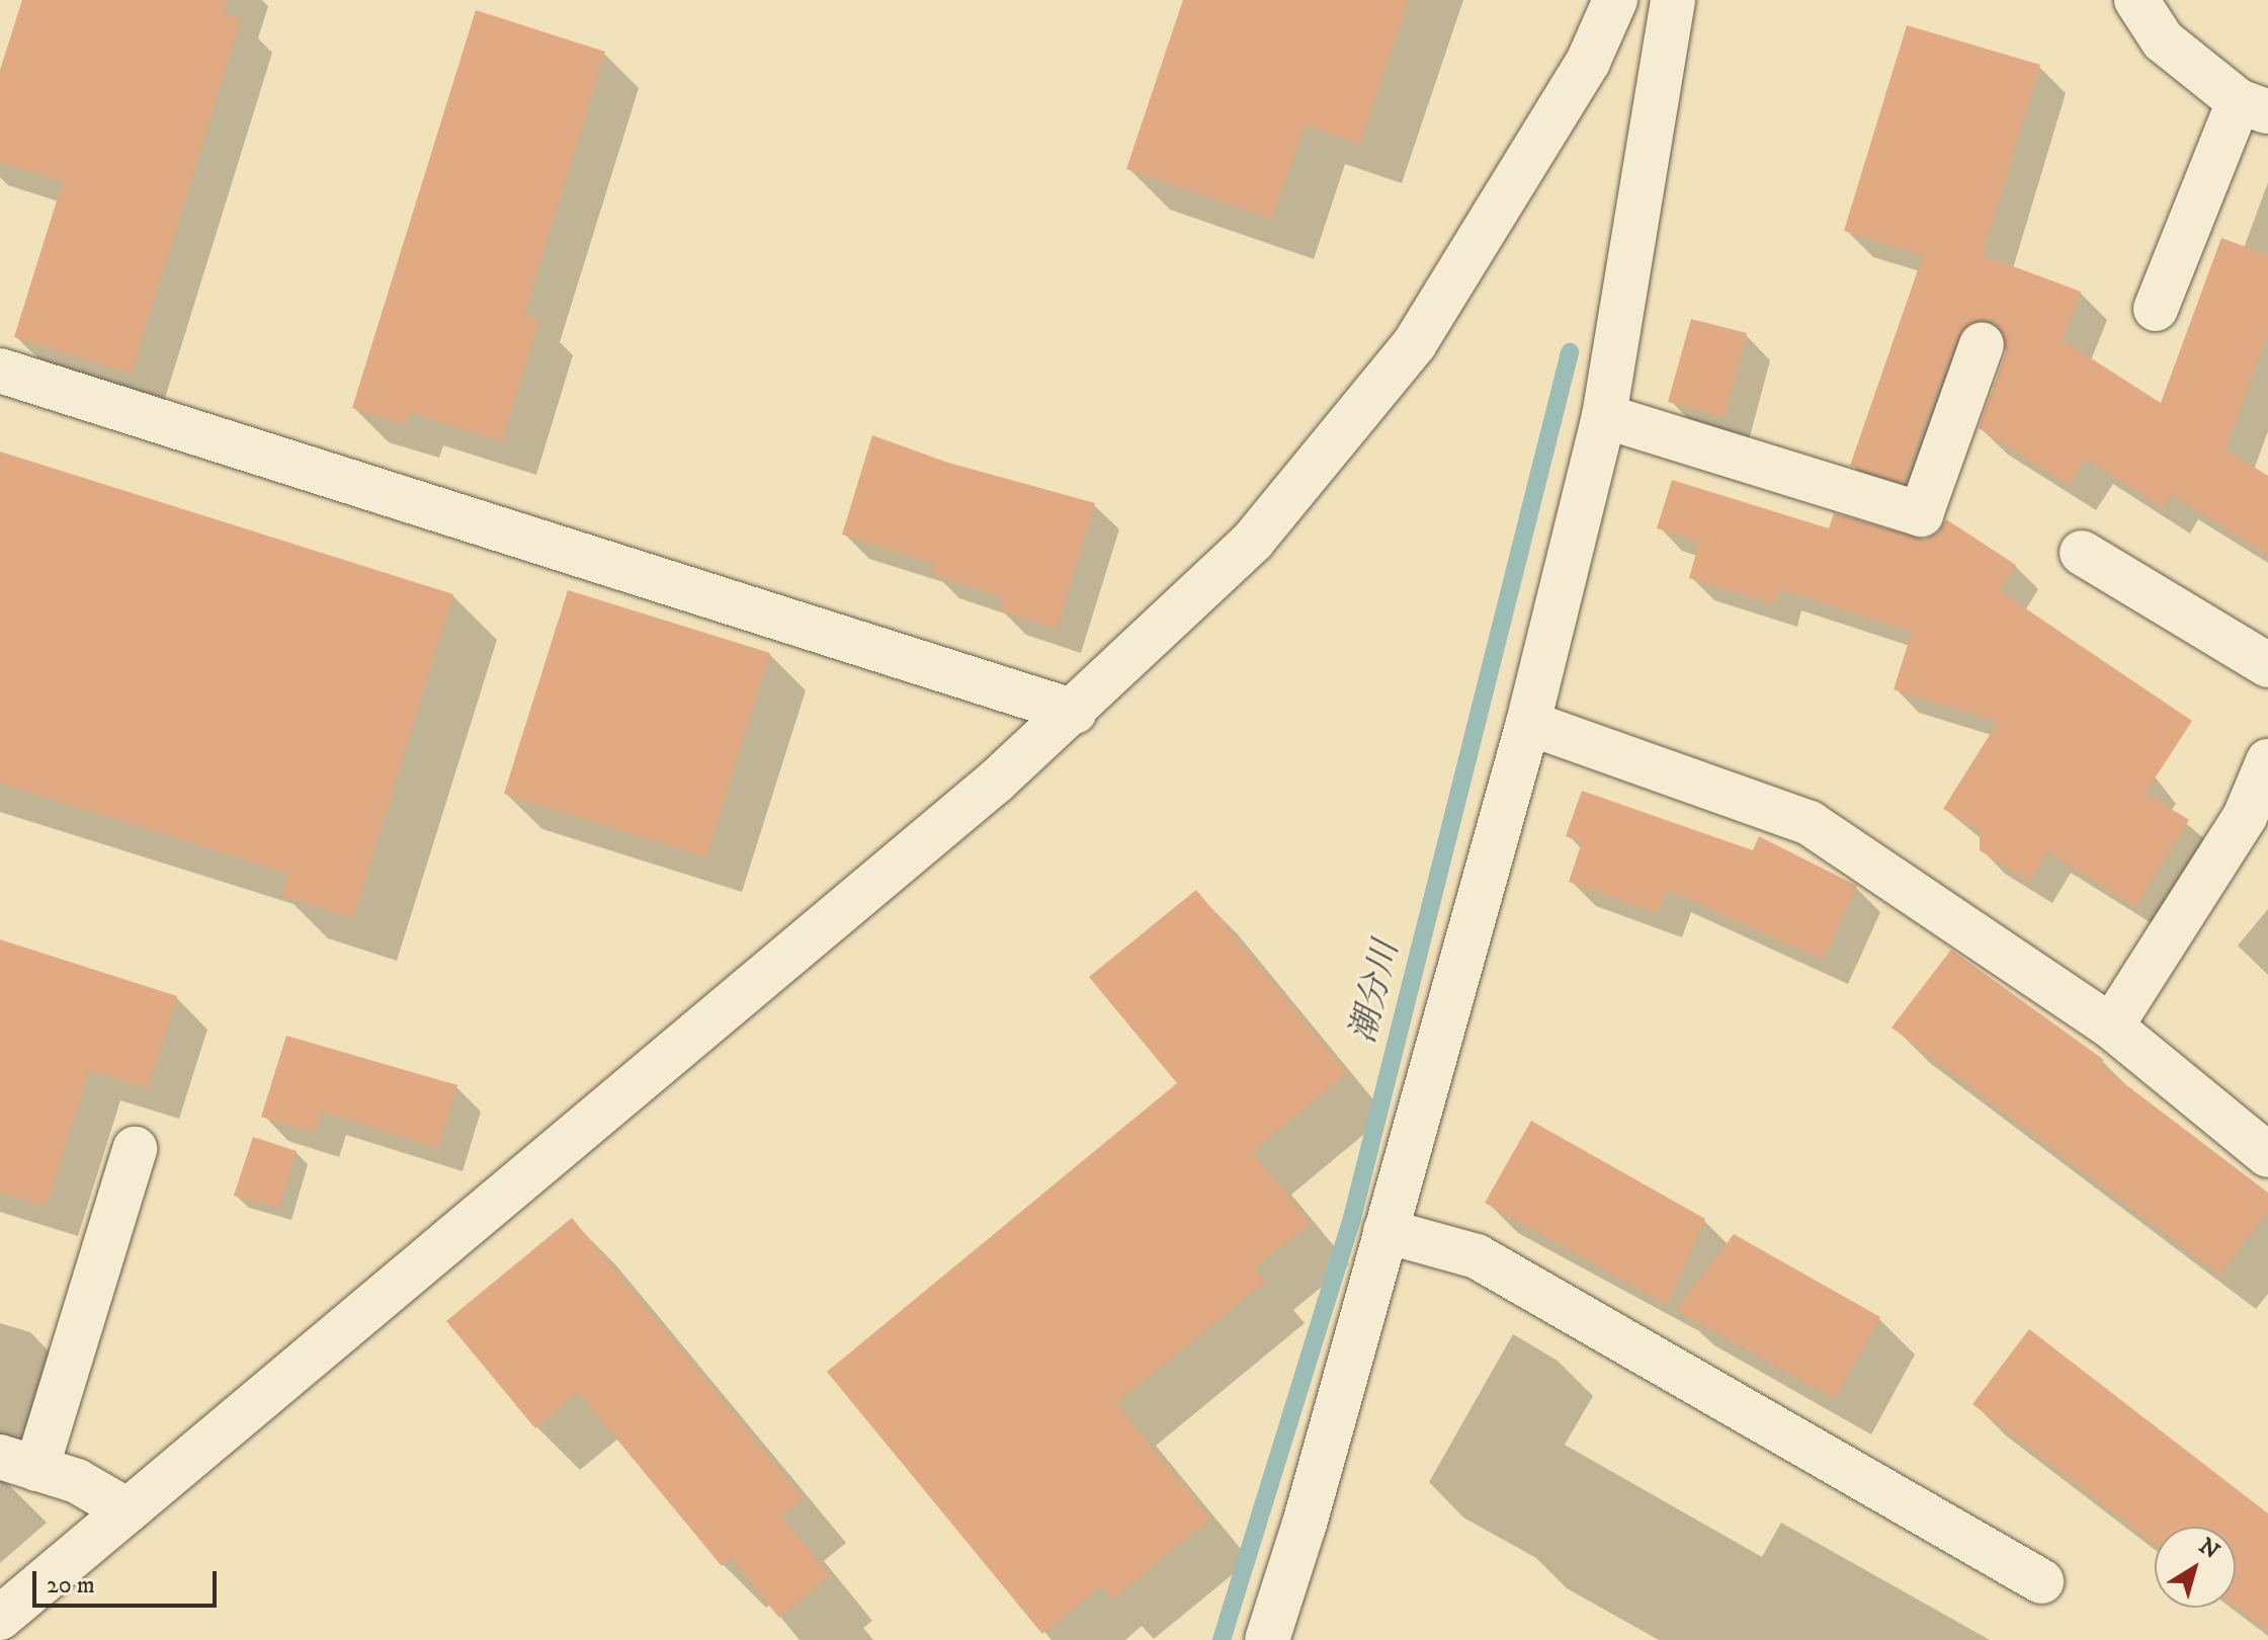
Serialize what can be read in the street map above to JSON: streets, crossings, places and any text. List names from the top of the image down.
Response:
{
  "water": ["潮分川"],
  "scale_bar": "20 m",
  "north": "top right"
}
